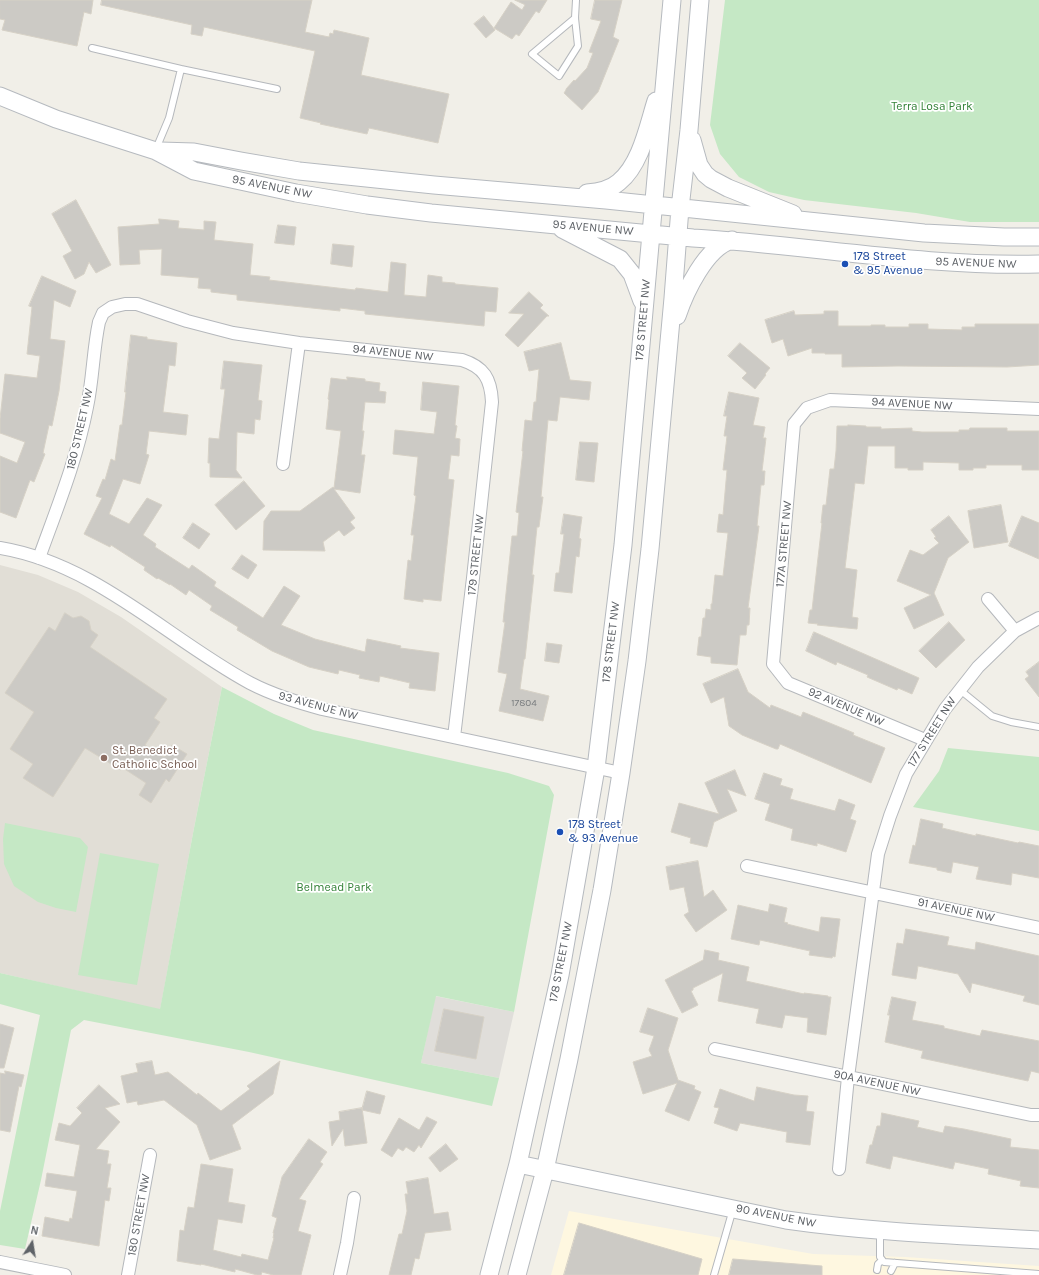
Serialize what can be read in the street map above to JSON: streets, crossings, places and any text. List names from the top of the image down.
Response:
{
  "streets": {
    "main road": ["95 AVENUE NW", "178 STREET NW", "90 AVENUE NW"],
    "street": [
      "94 AVENUE NW",
      "180 STREET NW",
      "177A STREET NW",
      "179 STREET NW",
      "93 AVENUE NW",
      "92 AVENUE NW",
      "177 STREET NW",
      "91 AVENUE NW",
      "90A AVENUE NW"
    ]
  },
  "crossings": [
    ["95 AVENUE NW", "178 STREET NW"],
    ["178 STREET NW", "93 AVENUE NW"],
    ["178 STREET NW", "90 AVENUE NW"],
    ["94 AVENUE NW", "180 STREET NW"],
    ["94 AVENUE NW", "177A STREET NW"],
    ["94 AVENUE NW", "179 STREET NW"],
    ["180 STREET NW", "93 AVENUE NW"],
    ["177A STREET NW", "92 AVENUE NW"],
    ["179 STREET NW", "93 AVENUE NW"],
    ["92 AVENUE NW", "177 STREET NW"],
    ["177 STREET NW", "91 AVENUE NW"],
    ["177 STREET NW", "90A AVENUE NW"]
  ],
  "parks": ["Terra Losa Park", "Belmead Park"],
  "places": ["178 Street & 95 Avenue", "St. Benedict Catholic School", "178 Street & 93 Avenue"],
  "house_numbers": ["17804"],
  "north": "top"
}
